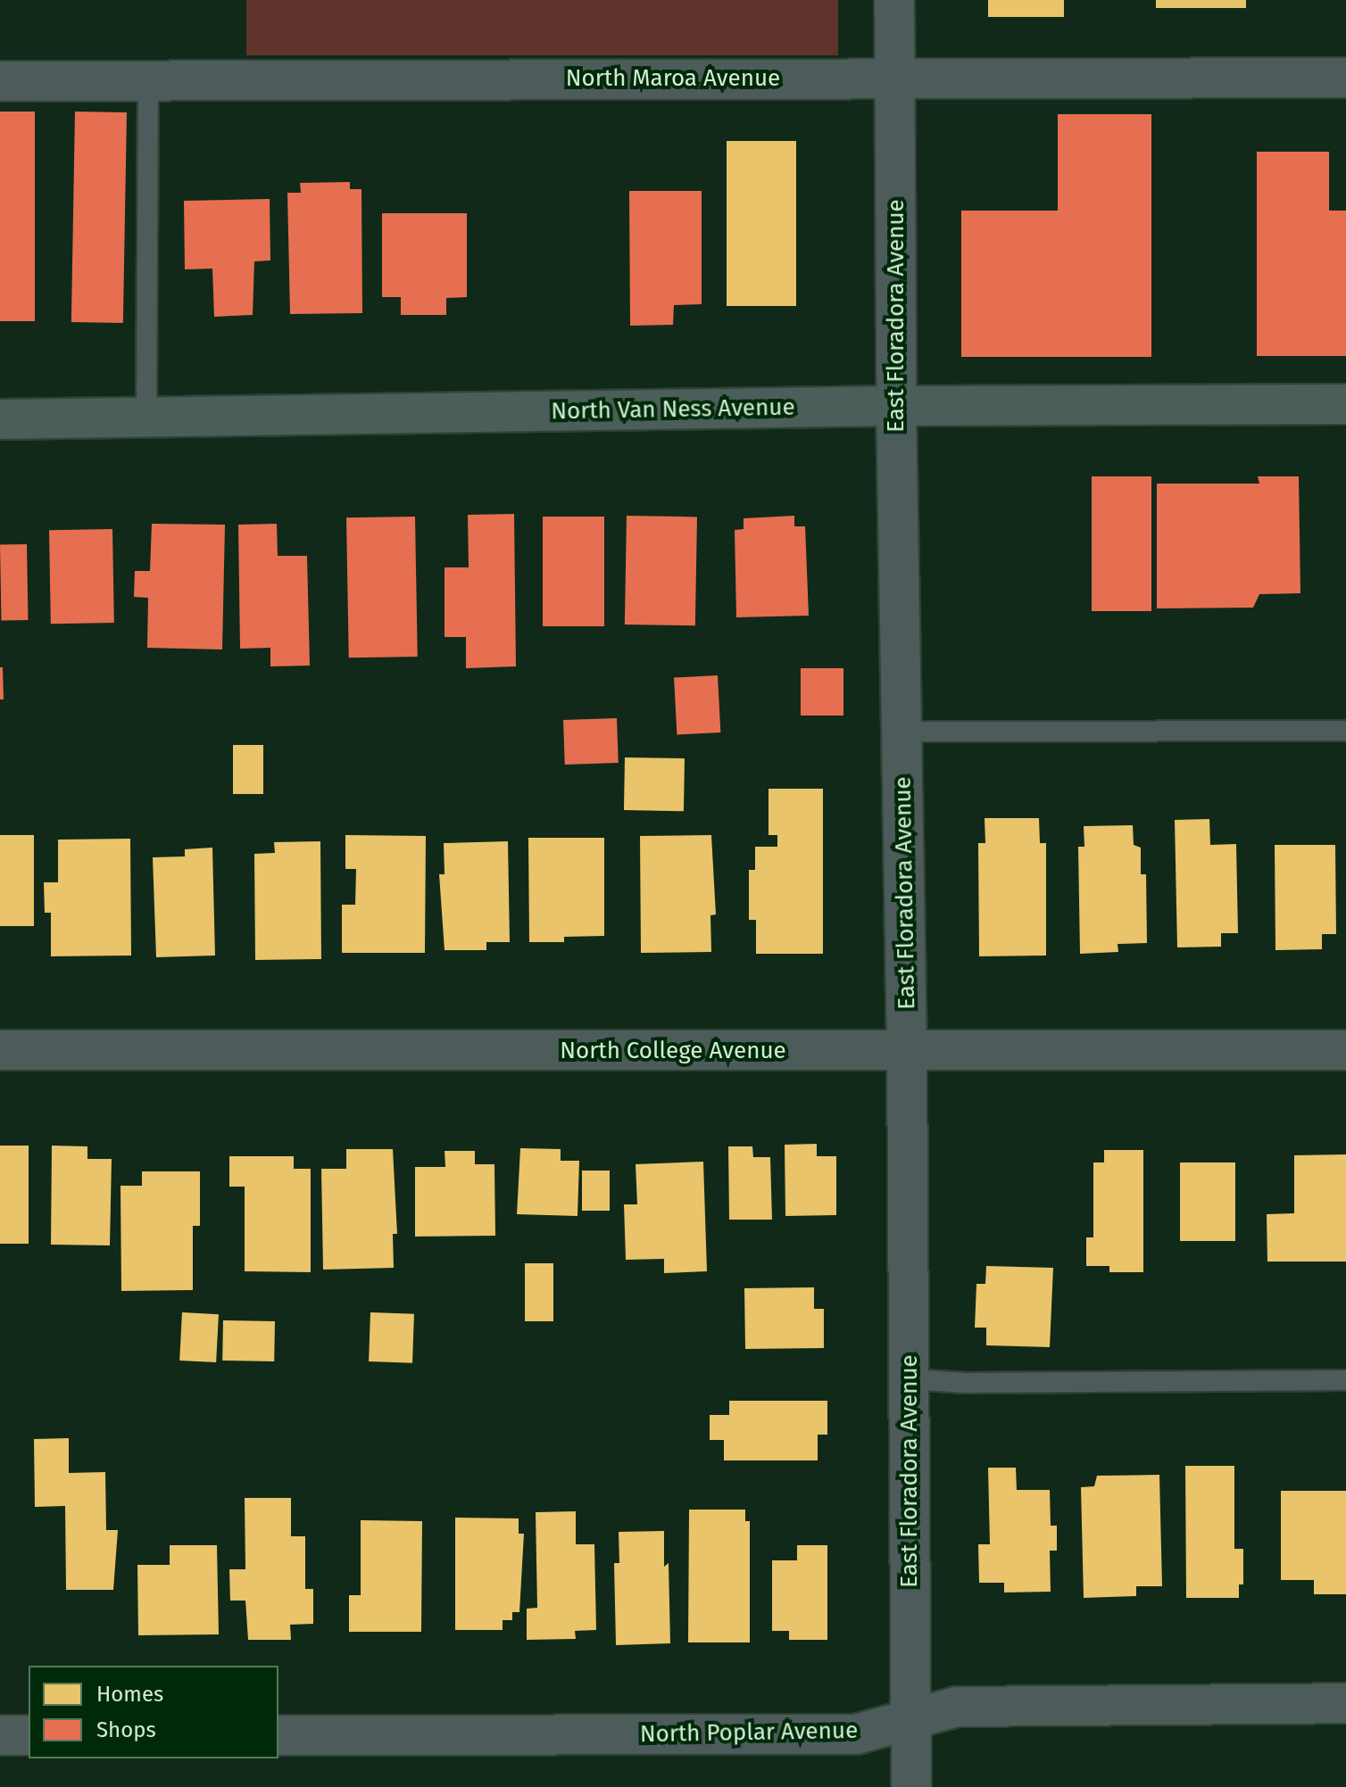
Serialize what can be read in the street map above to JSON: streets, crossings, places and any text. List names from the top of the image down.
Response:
{
  "streets": {
    "main road": ["North Van Ness Avenue"],
    "street": [
      "North Maroa Avenue",
      "East Floradora Avenue",
      "North College Avenue",
      "North Poplar Avenue"
    ]
  },
  "crossings": [
    ["North Maroa Avenue", "East Floradora Avenue"],
    ["East Floradora Avenue", "North Van Ness Avenue"],
    ["East Floradora Avenue", "North College Avenue"],
    ["East Floradora Avenue", "North Poplar Avenue"]
  ],
  "legend": ["Homes", "Shops"]
}
